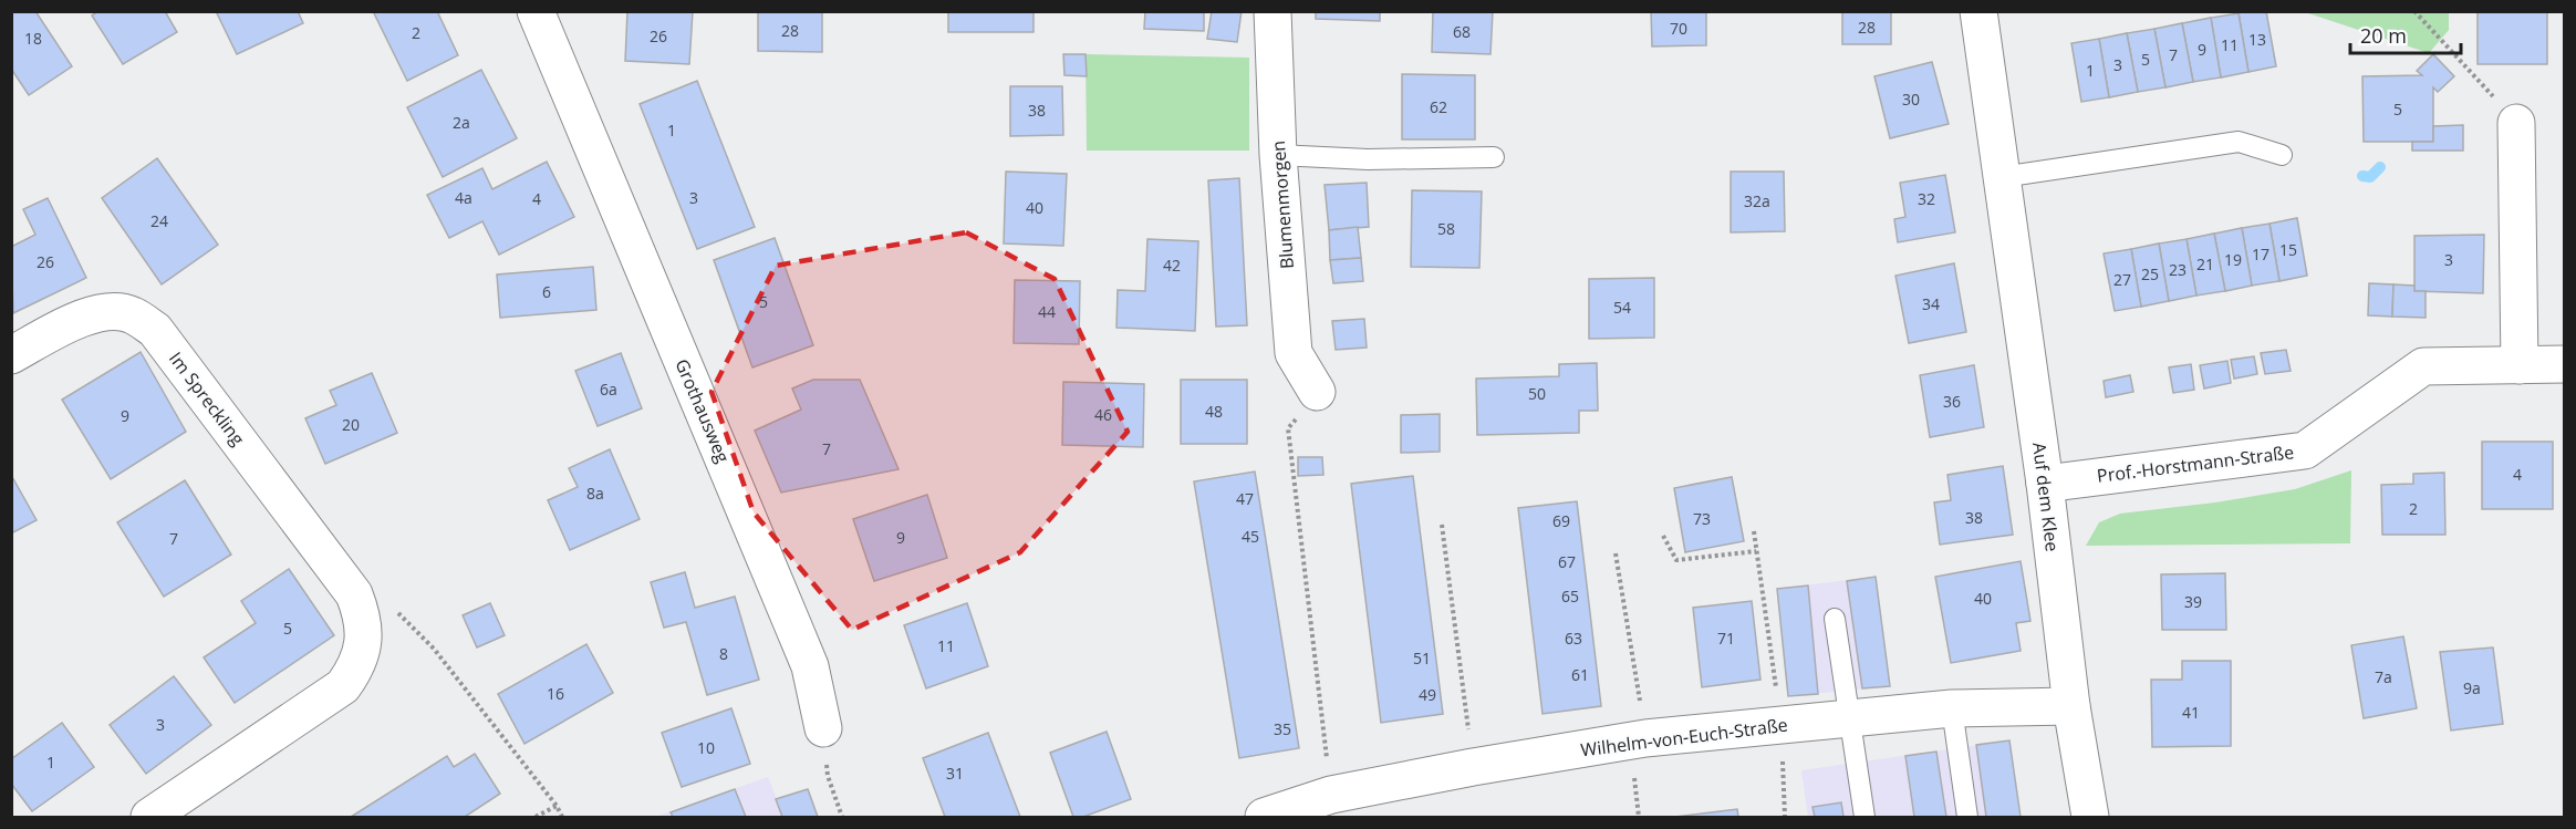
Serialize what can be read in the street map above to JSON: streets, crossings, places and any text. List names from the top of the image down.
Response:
{
  "streets": {
    "street": [
      "Blumenmorgen",
      "Im Spreckling",
      "Grothausweg",
      "Prof.-Horstmann-Straße",
      "Auf dem Klee",
      "Wilhelm-von-Euch-Straße"
    ]
  },
  "crossings": [
    ["Prof.-Horstmann-Straße", "Auf dem Klee"],
    ["Auf dem Klee", "Wilhelm-von-Euch-Straße"]
  ],
  "house_numbers": [
    "28",
    "70",
    "28",
    "68",
    "2",
    "26",
    "18",
    "13",
    "11",
    "9",
    "7",
    "5",
    "3",
    "1",
    "30",
    "62",
    "5",
    "38",
    "2a",
    "1",
    "4a",
    "3",
    "4",
    "32",
    "32a",
    "40",
    "24",
    "58",
    "15",
    "17",
    "19",
    "3",
    "26",
    "21",
    "42",
    "23",
    "25",
    "27",
    "6",
    "5",
    "34",
    "54",
    "44",
    "6a",
    "50",
    "36",
    "48",
    "46",
    "9",
    "20",
    "7",
    "4",
    "8a",
    "47",
    "2",
    "38",
    "73",
    "69",
    "45",
    "9",
    "7",
    "67",
    "65",
    "40",
    "39",
    "5",
    "63",
    "71",
    "11",
    "8",
    "51",
    "61",
    "7a",
    "9a",
    "16",
    "49",
    "41",
    "3",
    "35",
    "10",
    "1",
    "31"
  ],
  "scale_bar": "20 m"
}
